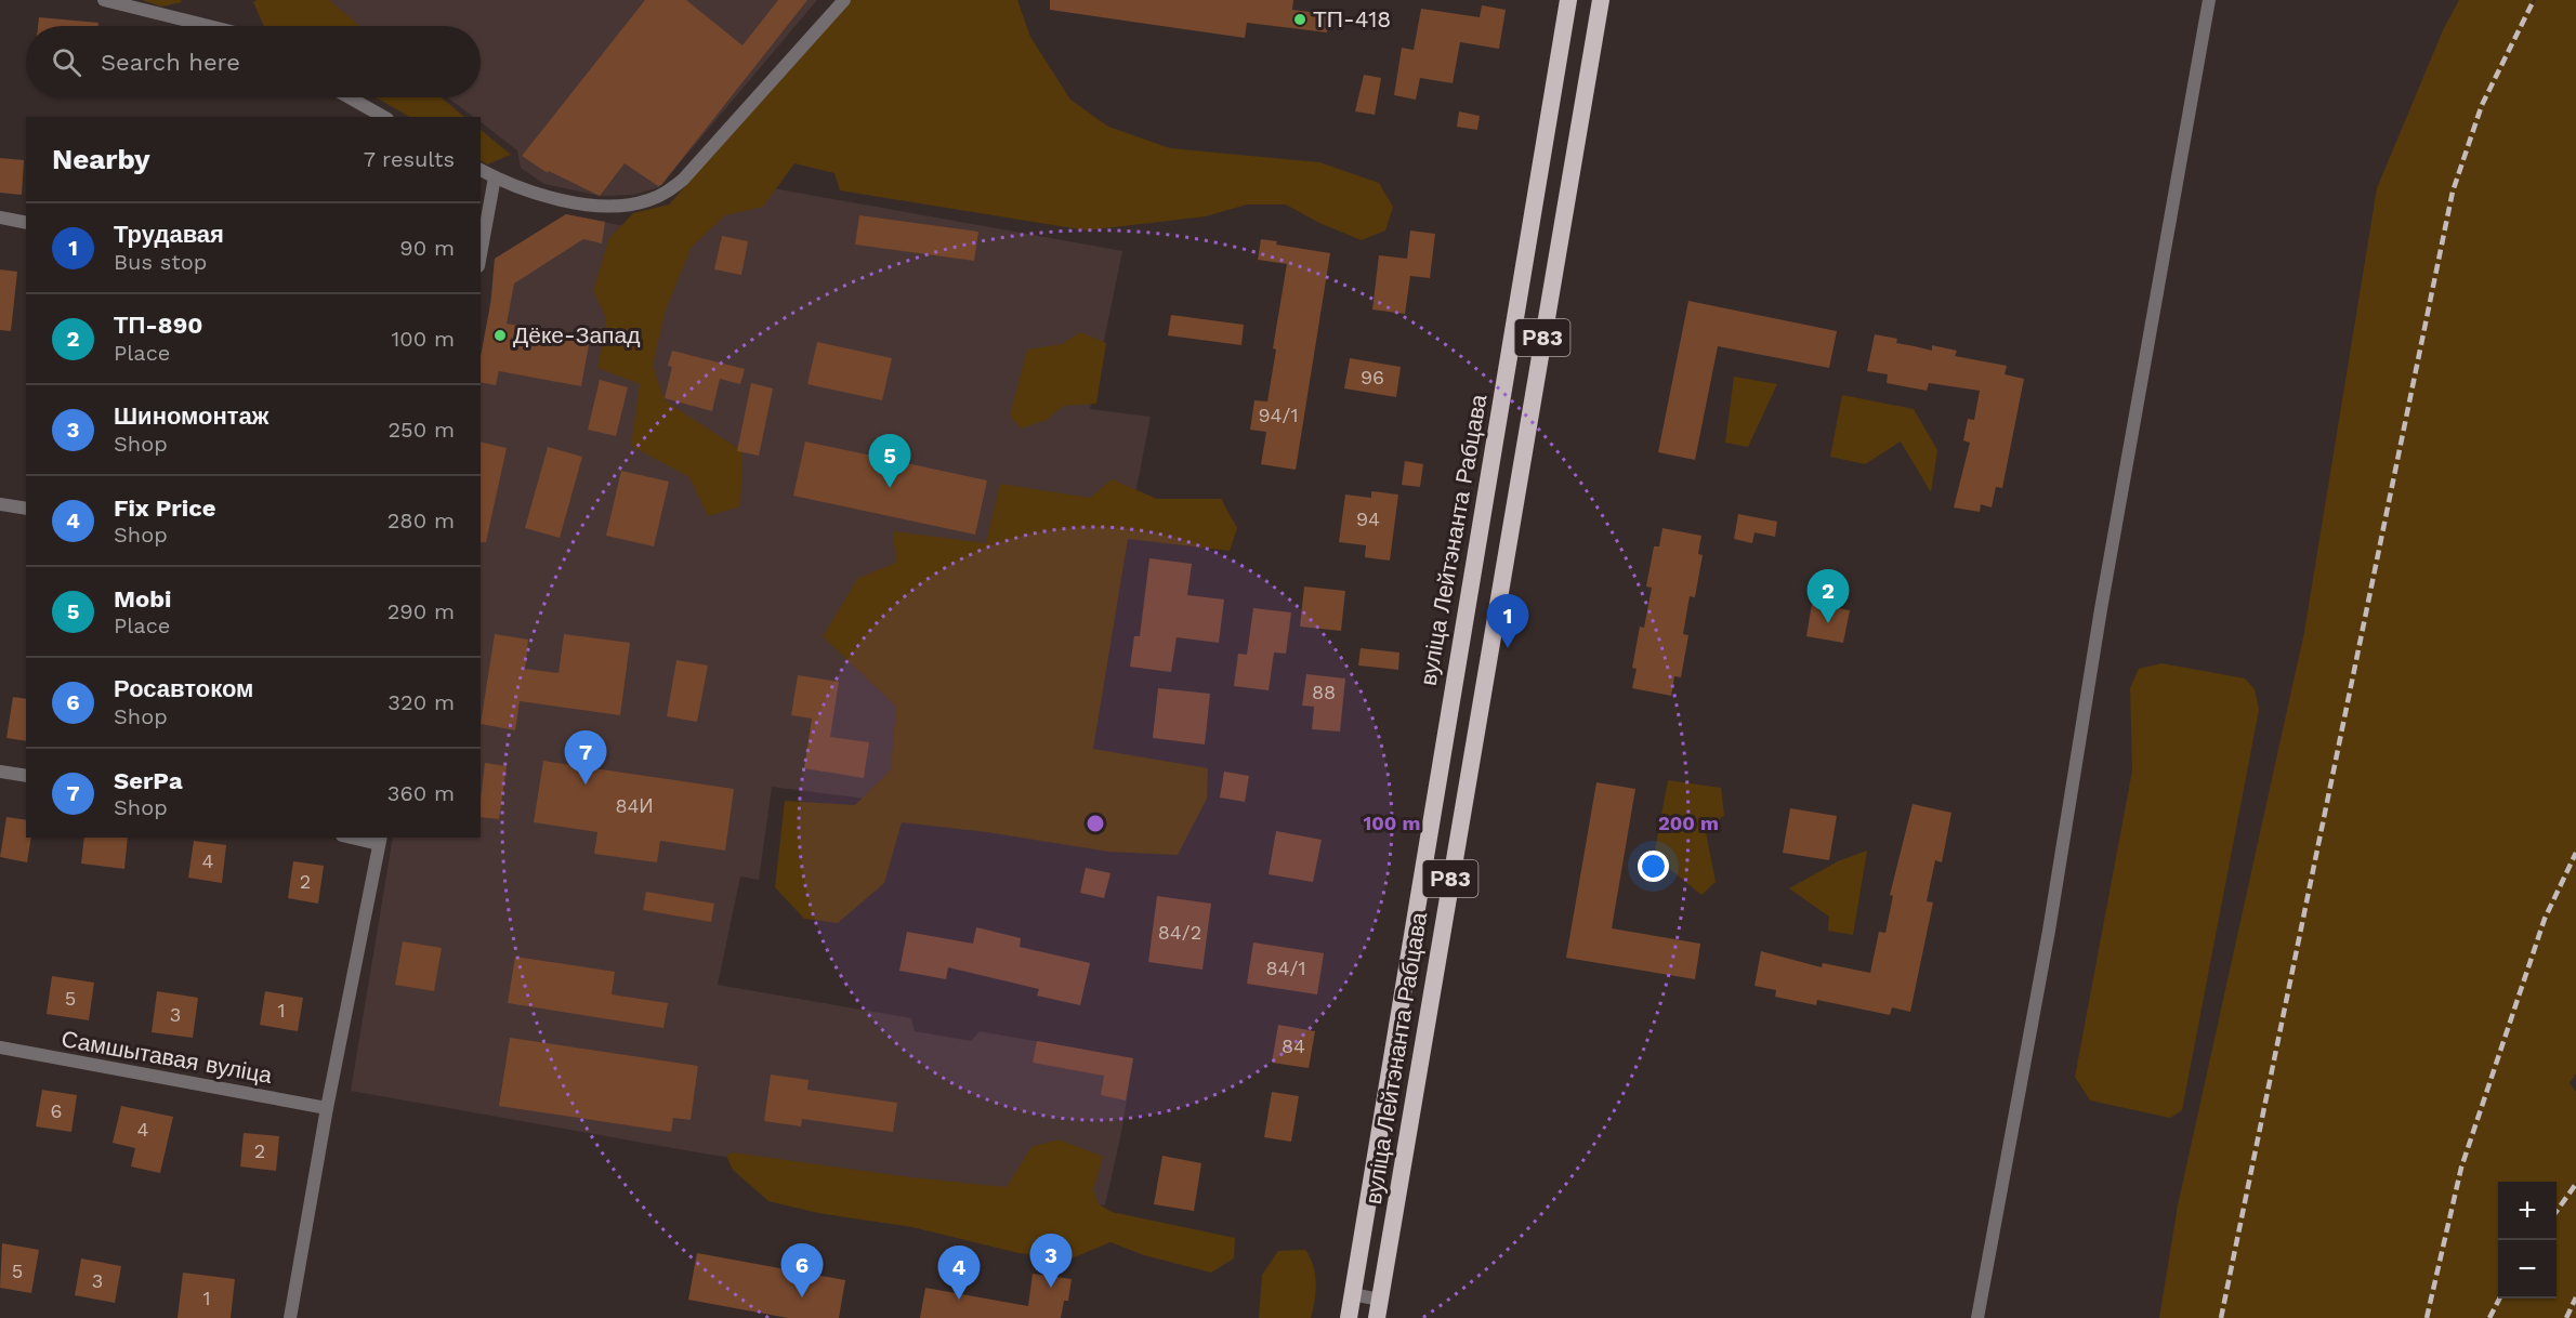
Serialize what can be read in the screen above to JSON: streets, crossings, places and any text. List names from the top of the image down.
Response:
{
  "streets": {
    "highway": ["Р83", "вуліца Лейтэнанта Рабцава"],
    "street": ["Самшытавая вуліца"]
  },
  "places": ["ТП-418", "Дёке-Запад"],
  "house_numbers": [
    "96",
    "94/1",
    "94",
    "88",
    "84И",
    "4",
    "2",
    "84/2",
    "84/1",
    "5",
    "1",
    "3",
    "84",
    "6",
    "4",
    "2",
    "5",
    "3",
    "1"
  ],
  "page": {
    "search": "Search here",
    "heading": ["Nearby", "7 results"],
    "list": [
      {
        "mark": "1",
        "name": "Трудавая",
        "note": "Bus stop",
        "value": "90 m"
      },
      {
        "mark": "2",
        "name": "ТП-890",
        "note": "Place",
        "value": "100 m"
      },
      {
        "mark": "3",
        "name": "Шиномонтаж",
        "note": "Shop",
        "value": "250 m"
      },
      {
        "mark": "4",
        "name": "Fix Price",
        "note": "Shop",
        "value": "280 m"
      },
      {
        "mark": "5",
        "name": "Mobi",
        "note": "Place",
        "value": "290 m"
      },
      {
        "mark": "6",
        "name": "Росавтоком",
        "note": "Shop",
        "value": "320 m"
      },
      {
        "mark": "7",
        "name": "SerPa",
        "note": "Shop",
        "value": "360 m"
      }
    ],
    "pins": [
      "5",
      "2",
      "1",
      "7",
      "3",
      "6",
      "4"
    ],
    "map_buttons": ["+", "−"]
  },
  "rings": ["100 m", "200 m"]
}
